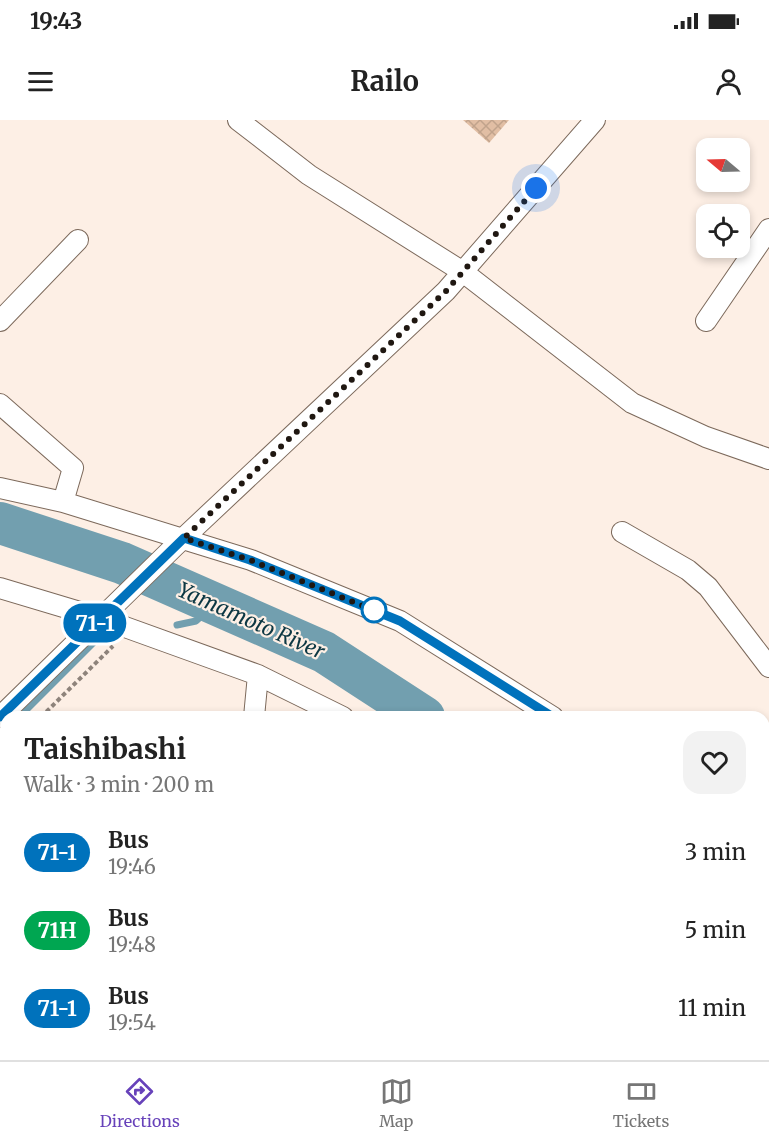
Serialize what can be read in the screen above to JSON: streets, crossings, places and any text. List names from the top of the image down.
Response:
{
  "water": ["Yamamoto River"],
  "lines": ["bus line 71-1"],
  "north": "left",
  "page": {
    "status": "19:43",
    "header": "Railo",
    "on_map": "71-1",
    "heading": ["Taishibashi", "Walk · 3 min · 200 m"],
    "list": [
      {
        "mark": "71-1",
        "name": "Bus",
        "note": "19:46",
        "value": "3 min"
      },
      {
        "mark": "71H",
        "name": "Bus",
        "note": "19:48",
        "value": "5 min"
      },
      {
        "mark": "71-1",
        "name": "Bus",
        "note": "19:54",
        "value": "11 min"
      }
    ],
    "tabs": ["Directions", "Map", "Tickets"]
  }
}
